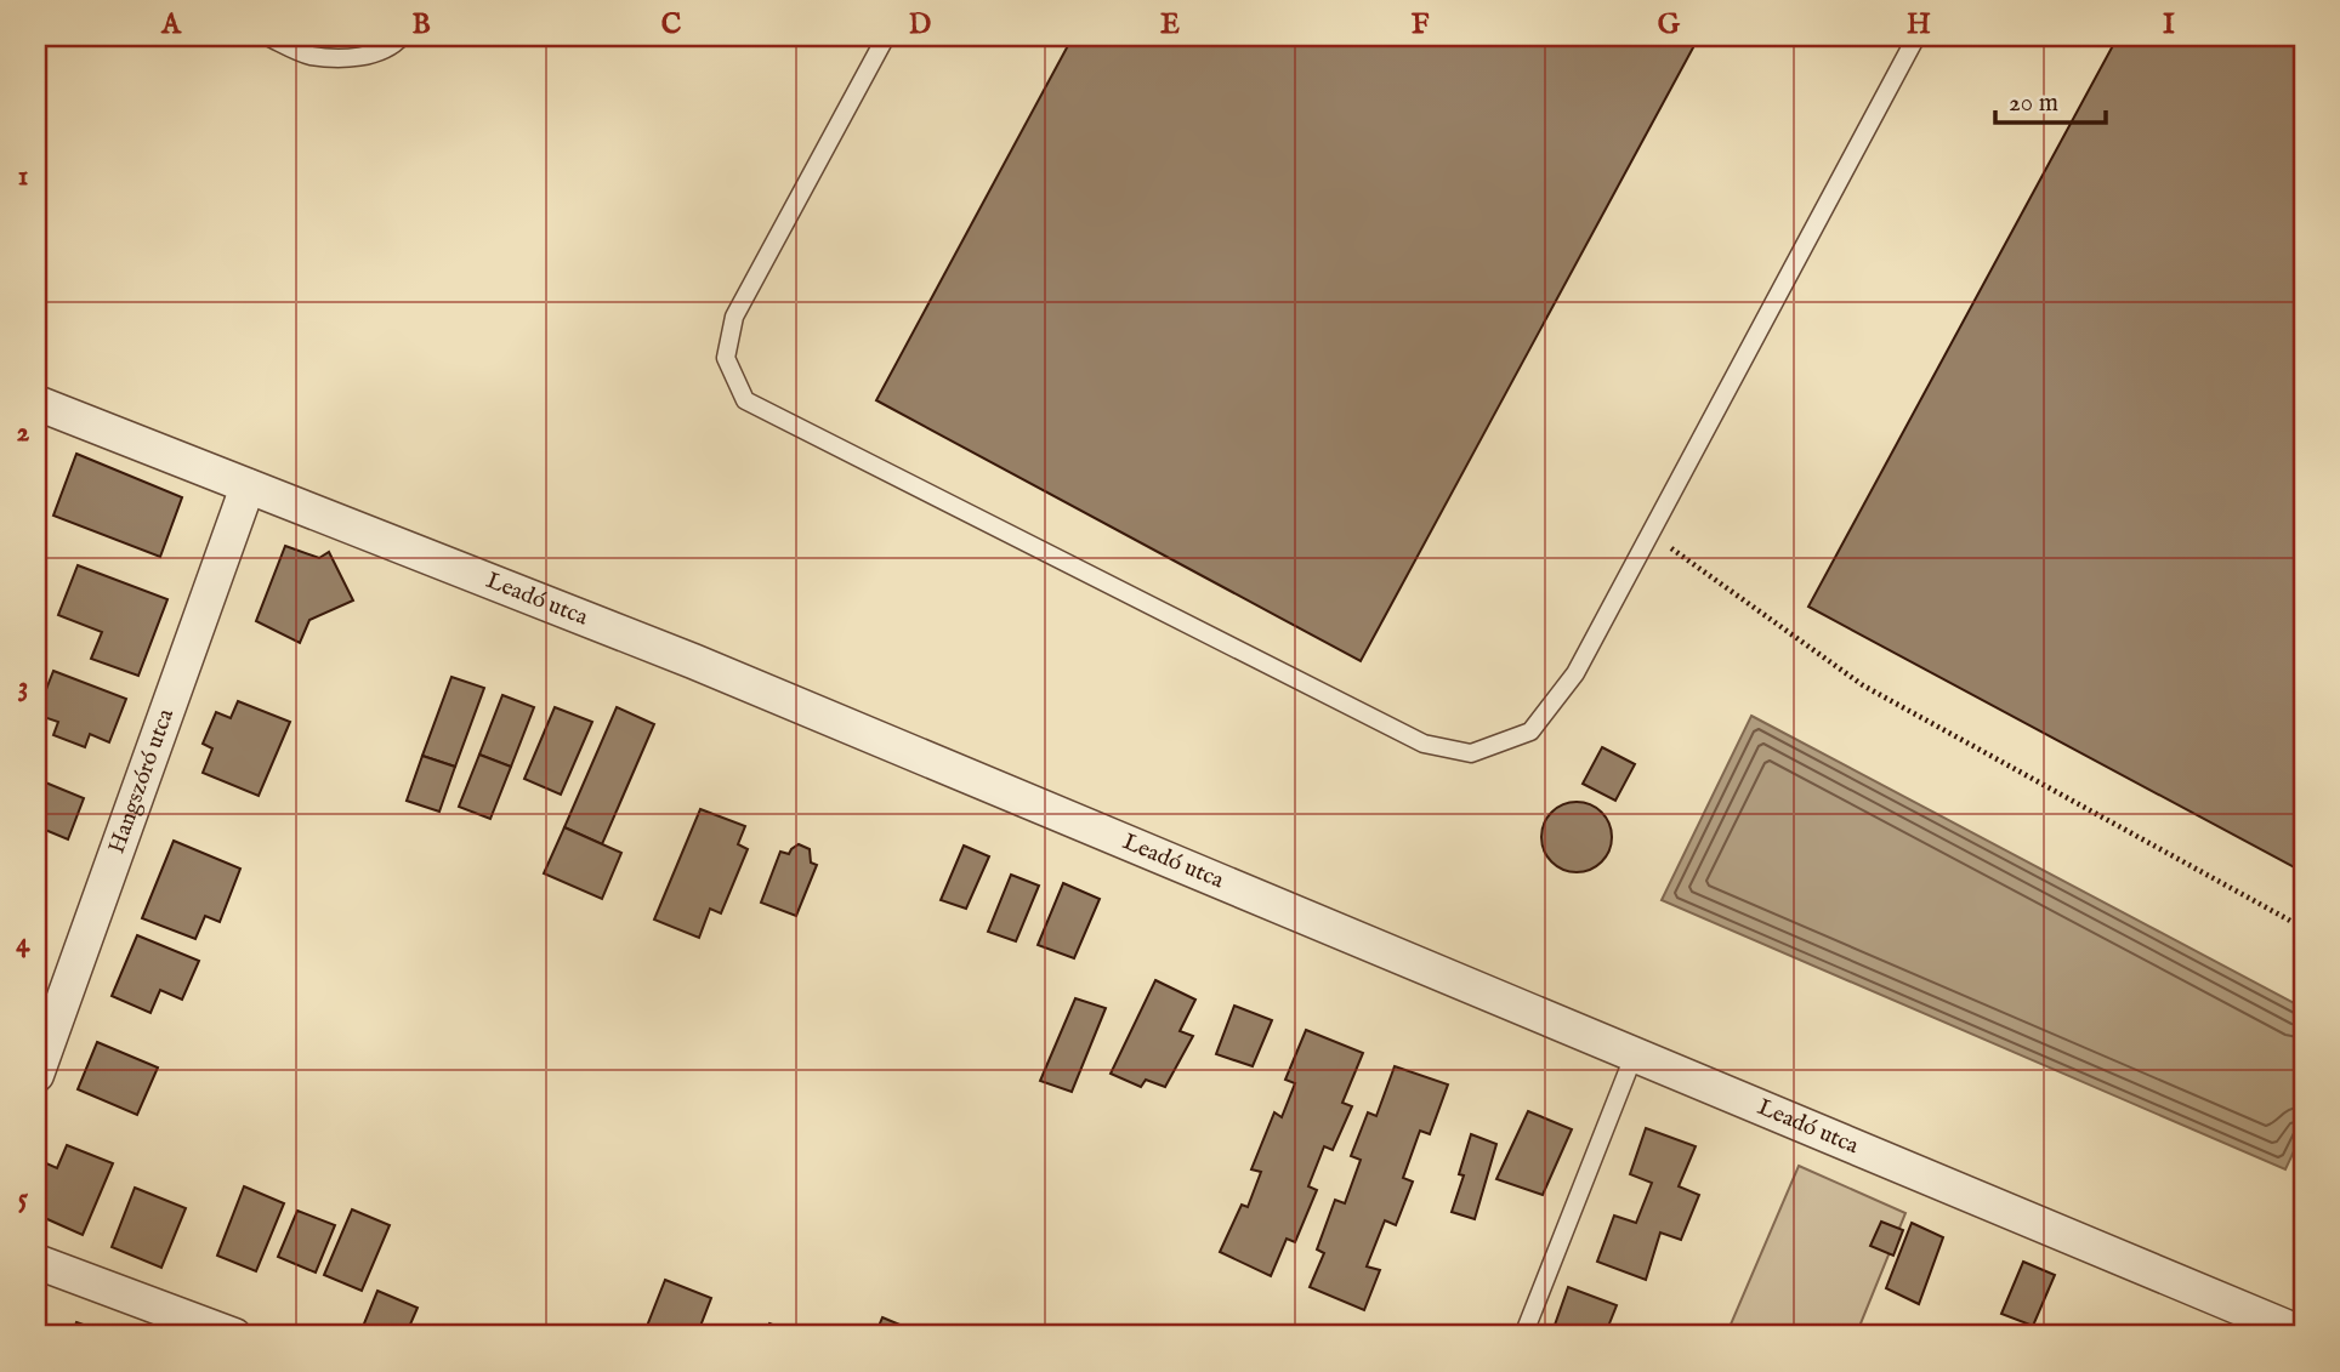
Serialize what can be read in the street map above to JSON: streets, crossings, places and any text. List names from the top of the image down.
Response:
{
  "streets": {
    "street": ["Leadó utca", "Hangszóró utca"]
  },
  "crossings": [
    ["Leadó utca", "Hangszóró utca"]
  ],
  "scale_bar": "20 m",
  "grid": {
    "columns": [
      "A",
      "B",
      "C",
      "D",
      "E",
      "F",
      "G",
      "H",
      "I"
    ],
    "rows": [
      "1",
      "2",
      "3",
      "4",
      "5"
    ]
  }
}
